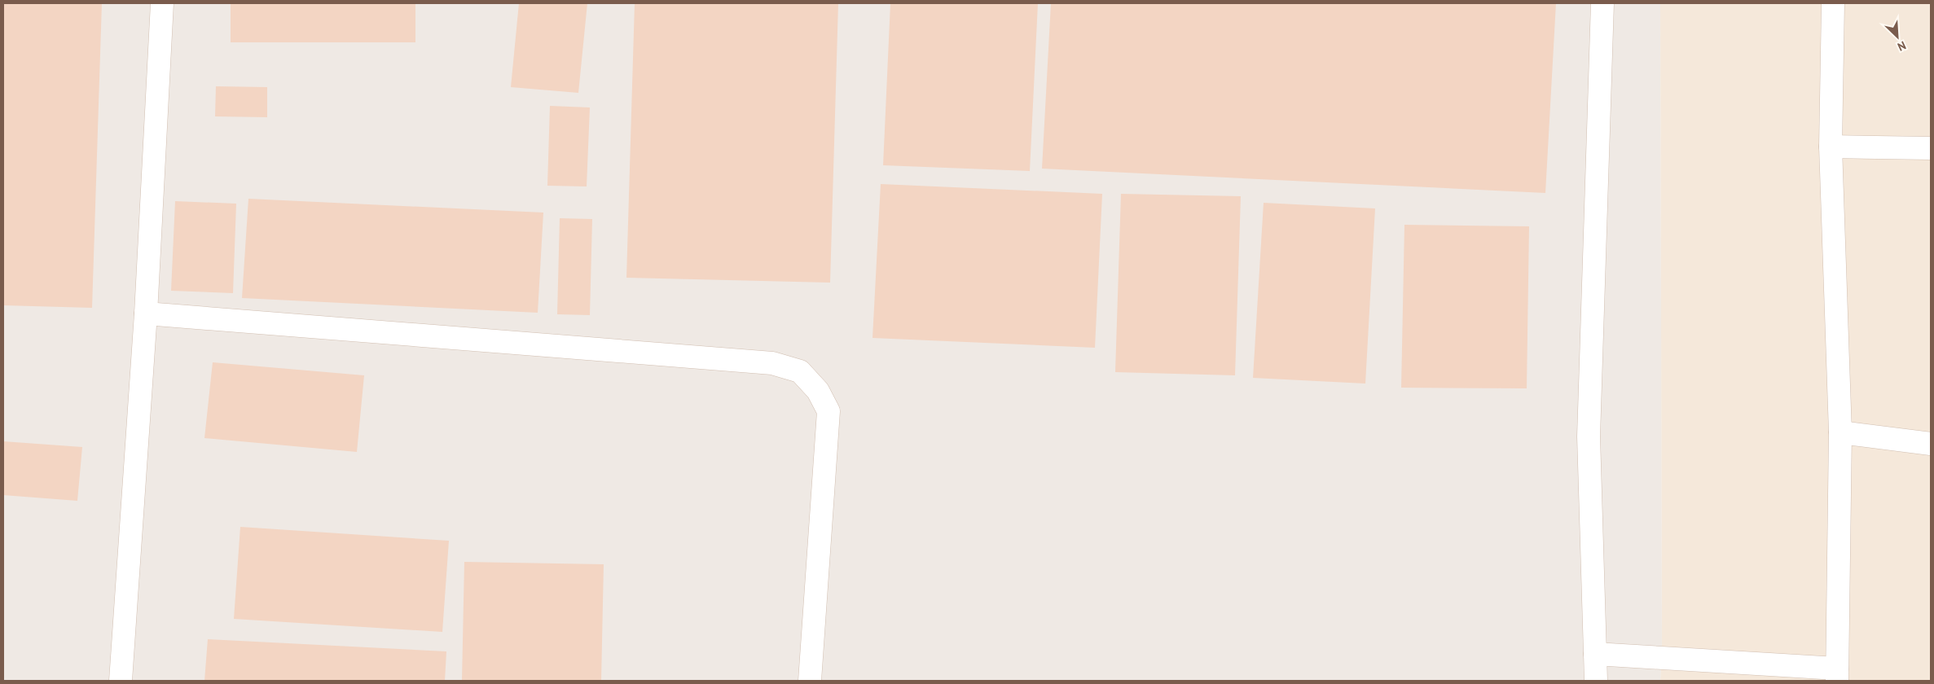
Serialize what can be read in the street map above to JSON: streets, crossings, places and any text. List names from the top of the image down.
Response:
{
  "north": "bottom right"
}
